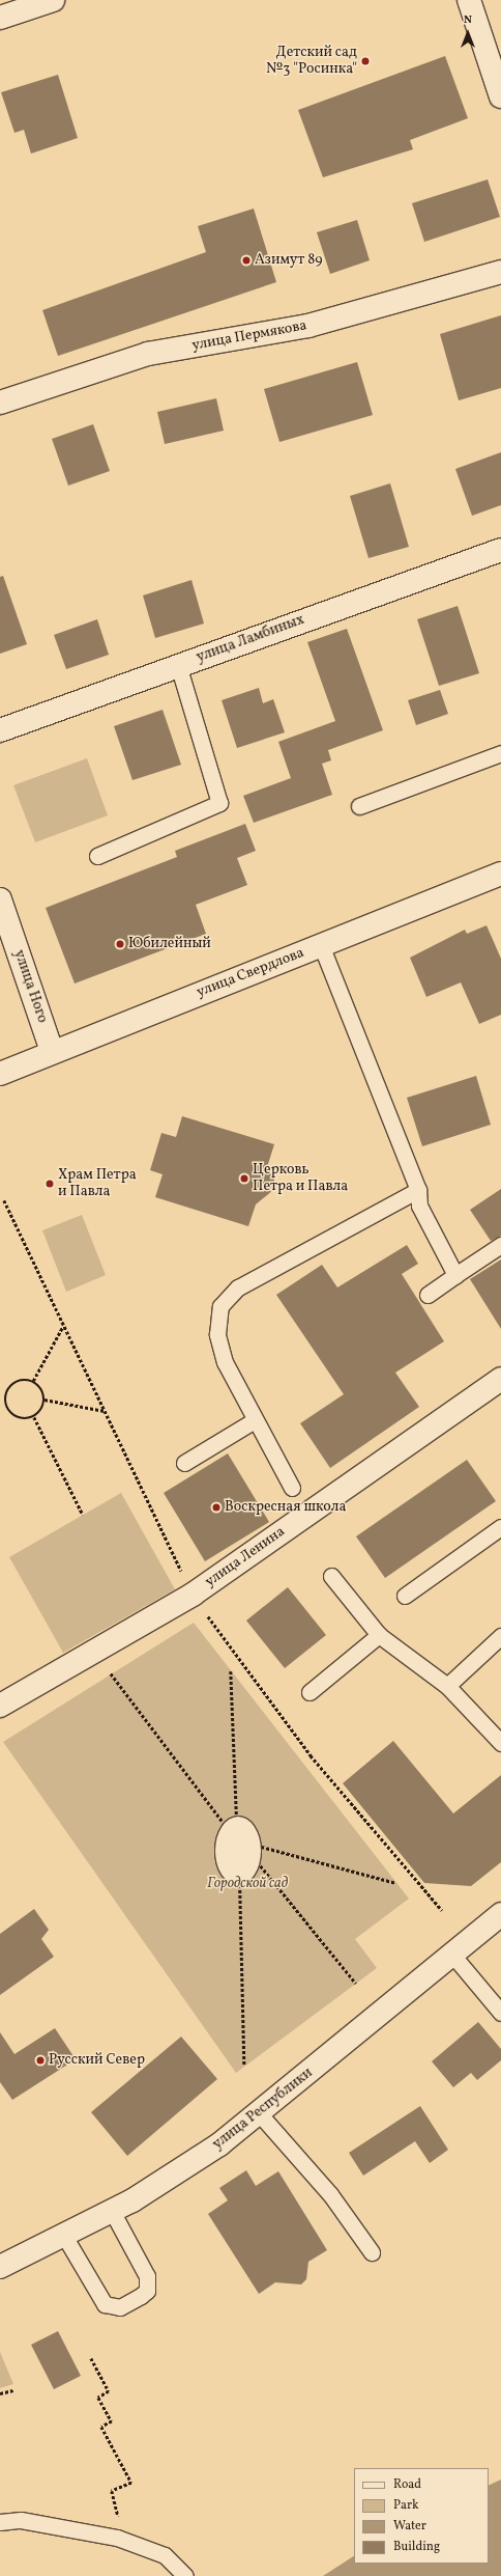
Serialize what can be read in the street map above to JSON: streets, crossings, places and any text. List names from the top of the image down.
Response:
{
  "streets": {
    "street": [
      "улица Пермякова",
      "улица Ламбиных",
      "улица Свердлова",
      "улица Ного",
      "улица Ленина",
      "улица Республики"
    ]
  },
  "crossings": [
    ["улица Свердлова", "улица Ного"]
  ],
  "parks": ["Городской сад"],
  "places": [
    "Детский сад №3 \"Росинка\"",
    "Азимут 89",
    "Юбилейный",
    "Церковь Петра и Павла",
    "Храм Петра и Павла",
    "Воскресная школа",
    "Русский Север"
  ],
  "legend": [
    "Road",
    "Park",
    "Water",
    "Building"
  ],
  "north": "top"
}
